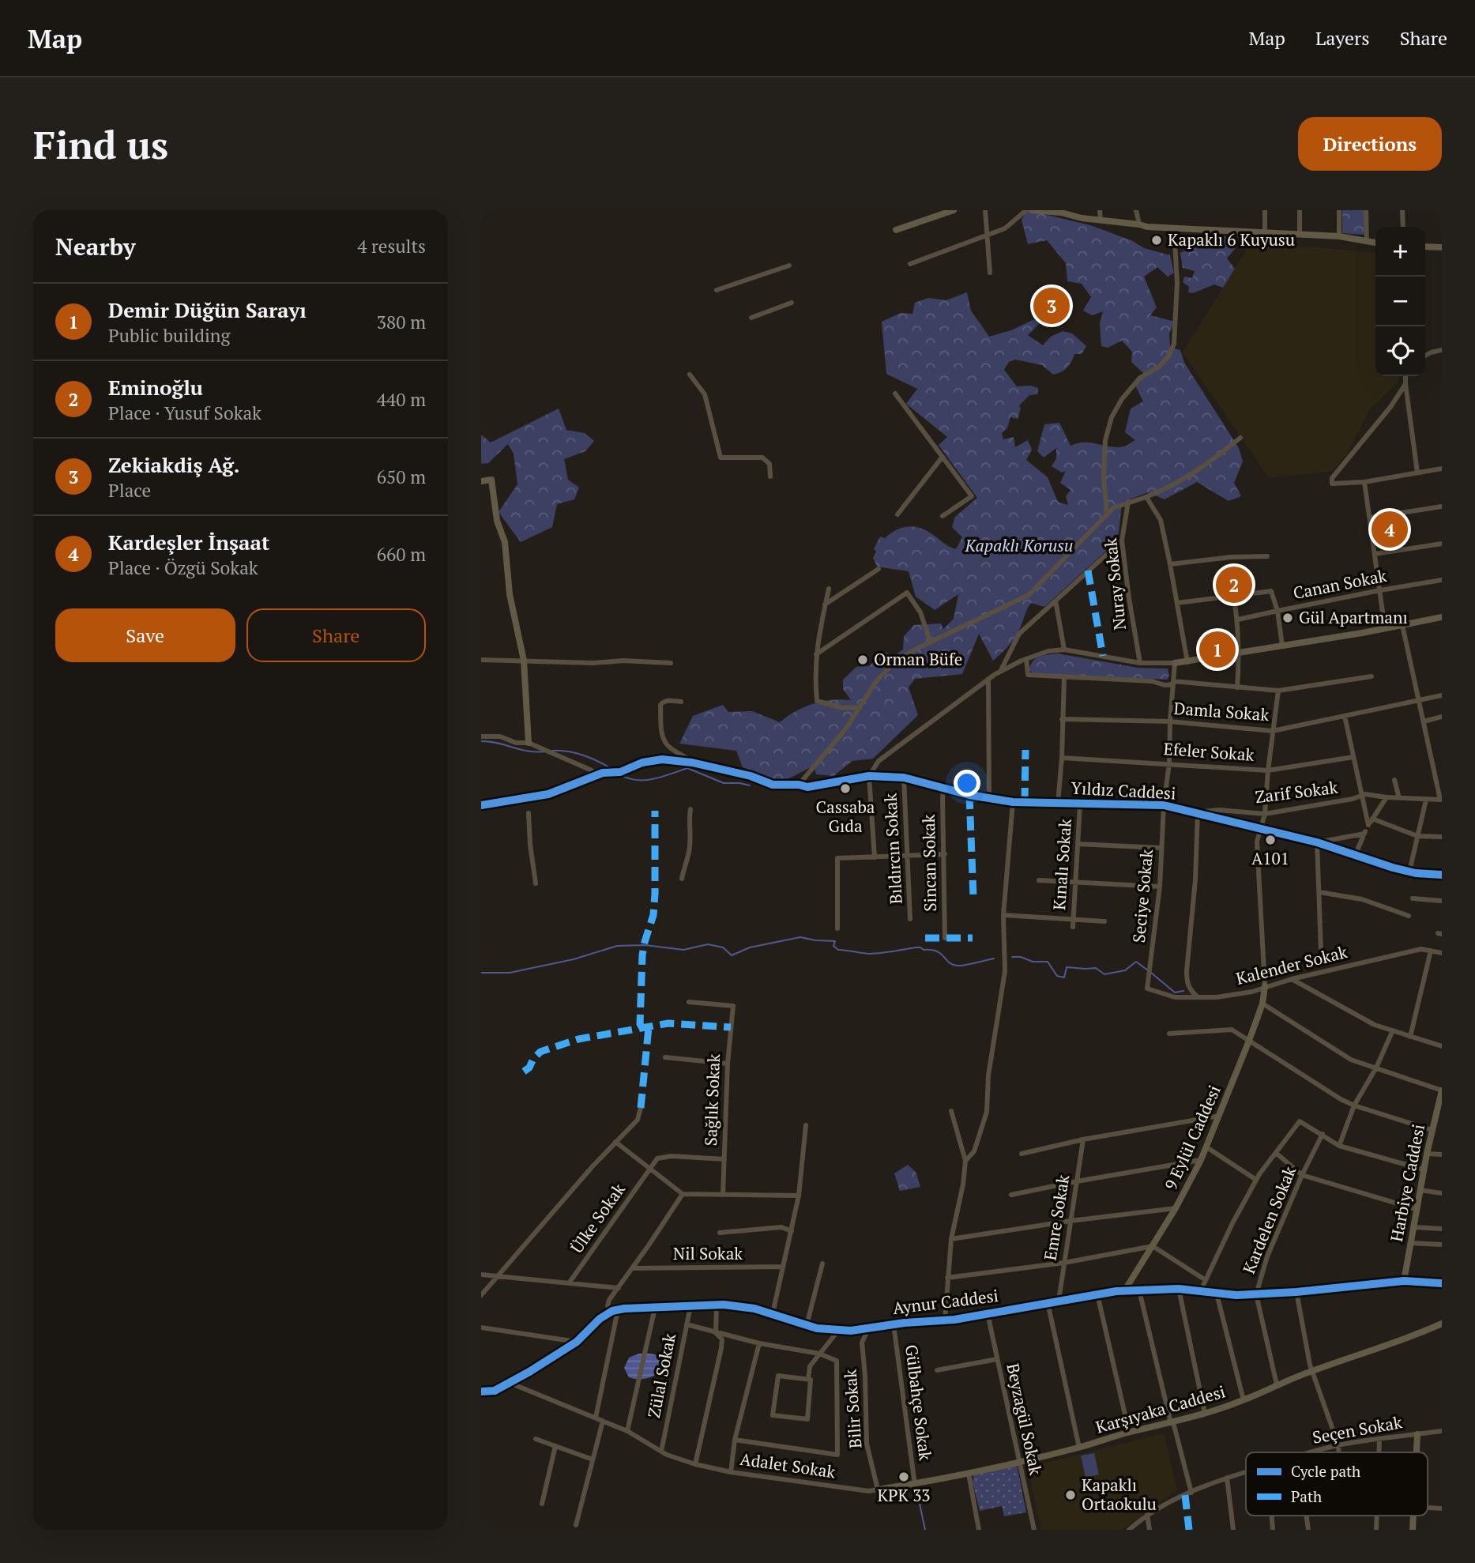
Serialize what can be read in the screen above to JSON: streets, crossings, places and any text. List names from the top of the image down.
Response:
{
  "streets": {
    "street": [
      "Nuray Sokak",
      "Canan Sokak",
      "Damla Sokak",
      "Efeler Sokak",
      "Yıldız Caddesi",
      "Zarif Sokak",
      "Bıldırcın Sokak",
      "Sincan Sokak",
      "Kınalı Sokak",
      "Seciye Sokak",
      "Kalender Sokak",
      "Sağlık Sokak",
      "9 Eylül Caddesi",
      "Harbiye Caddesi",
      "Emre Sokak",
      "Ülke Sokak",
      "Kardelen Sokak",
      "Nil Sokak",
      "Aynur Caddesi",
      "Zülal Sokak",
      "Gülbahçe Sokak",
      "Bilir Sokak",
      "Karşıyaka Caddesi",
      "Beyzagül Sokak",
      "Seçen Sokak",
      "Adalet Sokak"
    ]
  },
  "crossings": [
    ["Damla Sokak", "Seciye Sokak"],
    ["Efeler Sokak", "Seciye Sokak"],
    ["Yıldız Caddesi", "Zarif Sokak"],
    ["Yıldız Caddesi", "Bıldırcın Sokak"],
    ["Yıldız Caddesi", "Sincan Sokak"],
    ["Yıldız Caddesi", "Kınalı Sokak"],
    ["Yıldız Caddesi", "Seciye Sokak"],
    ["Seciye Sokak", "Kalender Sokak"],
    ["Kalender Sokak", "9 Eylül Caddesi"],
    ["9 Eylül Caddesi", "Aynur Caddesi"],
    ["Harbiye Caddesi", "Aynur Caddesi"],
    ["Emre Sokak", "Aynur Caddesi"],
    ["Kardelen Sokak", "Aynur Caddesi"],
    ["Kardelen Sokak", "Karşıyaka Caddesi"],
    ["Aynur Caddesi", "Zülal Sokak"],
    ["Aynur Caddesi", "Gülbahçe Sokak"],
    ["Aynur Caddesi", "Bilir Sokak"],
    ["Aynur Caddesi", "Beyzagül Sokak"],
    ["Zülal Sokak", "Adalet Sokak"],
    ["Gülbahçe Sokak", "Karşıyaka Caddesi"],
    ["Bilir Sokak", "Karşıyaka Caddesi"],
    ["Bilir Sokak", "Adalet Sokak"],
    ["Karşıyaka Caddesi", "Beyzagül Sokak"],
    ["Karşıyaka Caddesi", "Adalet Sokak"]
  ],
  "parks": ["Kapaklı Korusu"],
  "places": [
    "Kapaklı 6 Kuyusu",
    "Gül Apartmanı",
    "Orman Büfe",
    "Cassaba Gıda",
    "A101",
    "KPK 33",
    "Kapaklı Ortaokulu"
  ],
  "legend": ["Cycle path", "Path"],
  "page": {
    "header": "Map",
    "nav": ["Map", "Layers", "Share"],
    "buttons": [
      "Directions",
      ["Save", "Share"]
    ],
    "title": "Find us",
    "heading": ["Nearby", "4 results"],
    "map_buttons": ["+", "−"],
    "list": [
      {
        "mark": "1",
        "name": "Demir Düğün Sarayı",
        "note": "Public building",
        "value": "380 m"
      },
      {
        "mark": "2",
        "name": "Eminoğlu",
        "note": "Place · Yusuf Sokak",
        "value": "440 m"
      },
      {
        "mark": "3",
        "name": "Zekiakdiş Ağ.",
        "note": "Place",
        "value": "650 m"
      },
      {
        "mark": "4",
        "name": "Kardeşler İnşaat",
        "note": "Place · Özgü Sokak",
        "value": "660 m"
      }
    ],
    "pins": [
      "3",
      "4",
      "2",
      "1"
    ]
  }
}
